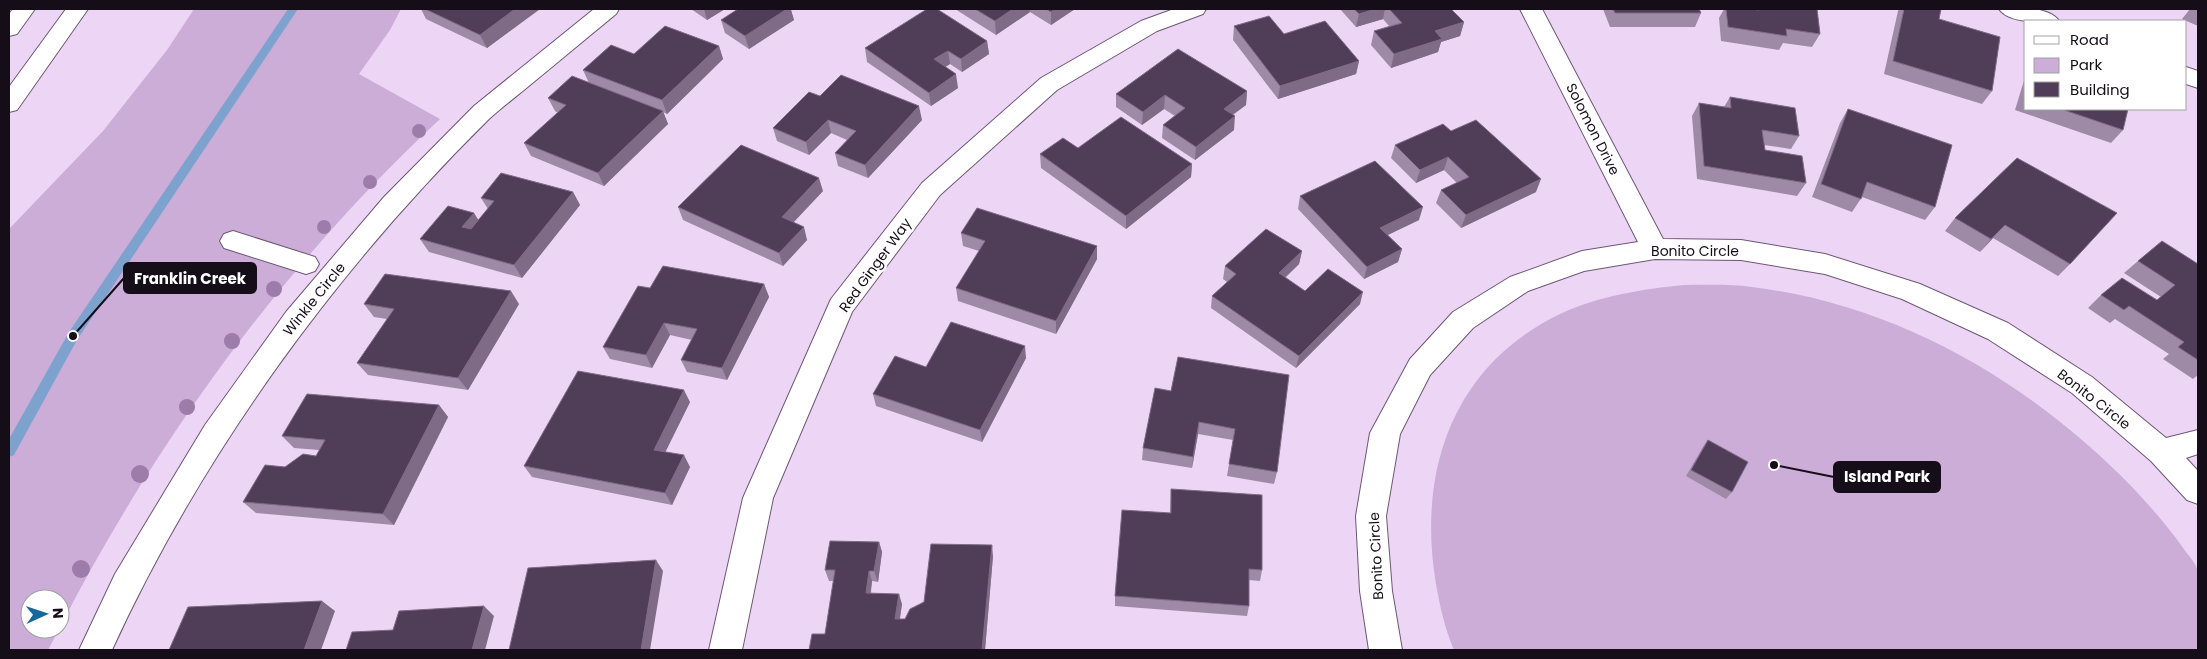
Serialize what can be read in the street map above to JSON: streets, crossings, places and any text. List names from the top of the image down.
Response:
{
  "streets": {
    "street": [
      "Solomon Drive",
      "Bonito Circle",
      "Red Ginger Way",
      "Winkle Circle"
    ]
  },
  "crossings": [
    ["Solomon Drive", "Bonito Circle"]
  ],
  "places": ["Franklin Creek", "Island Park"],
  "legend": ["Road", "Park", "Building"],
  "north": "right"
}
